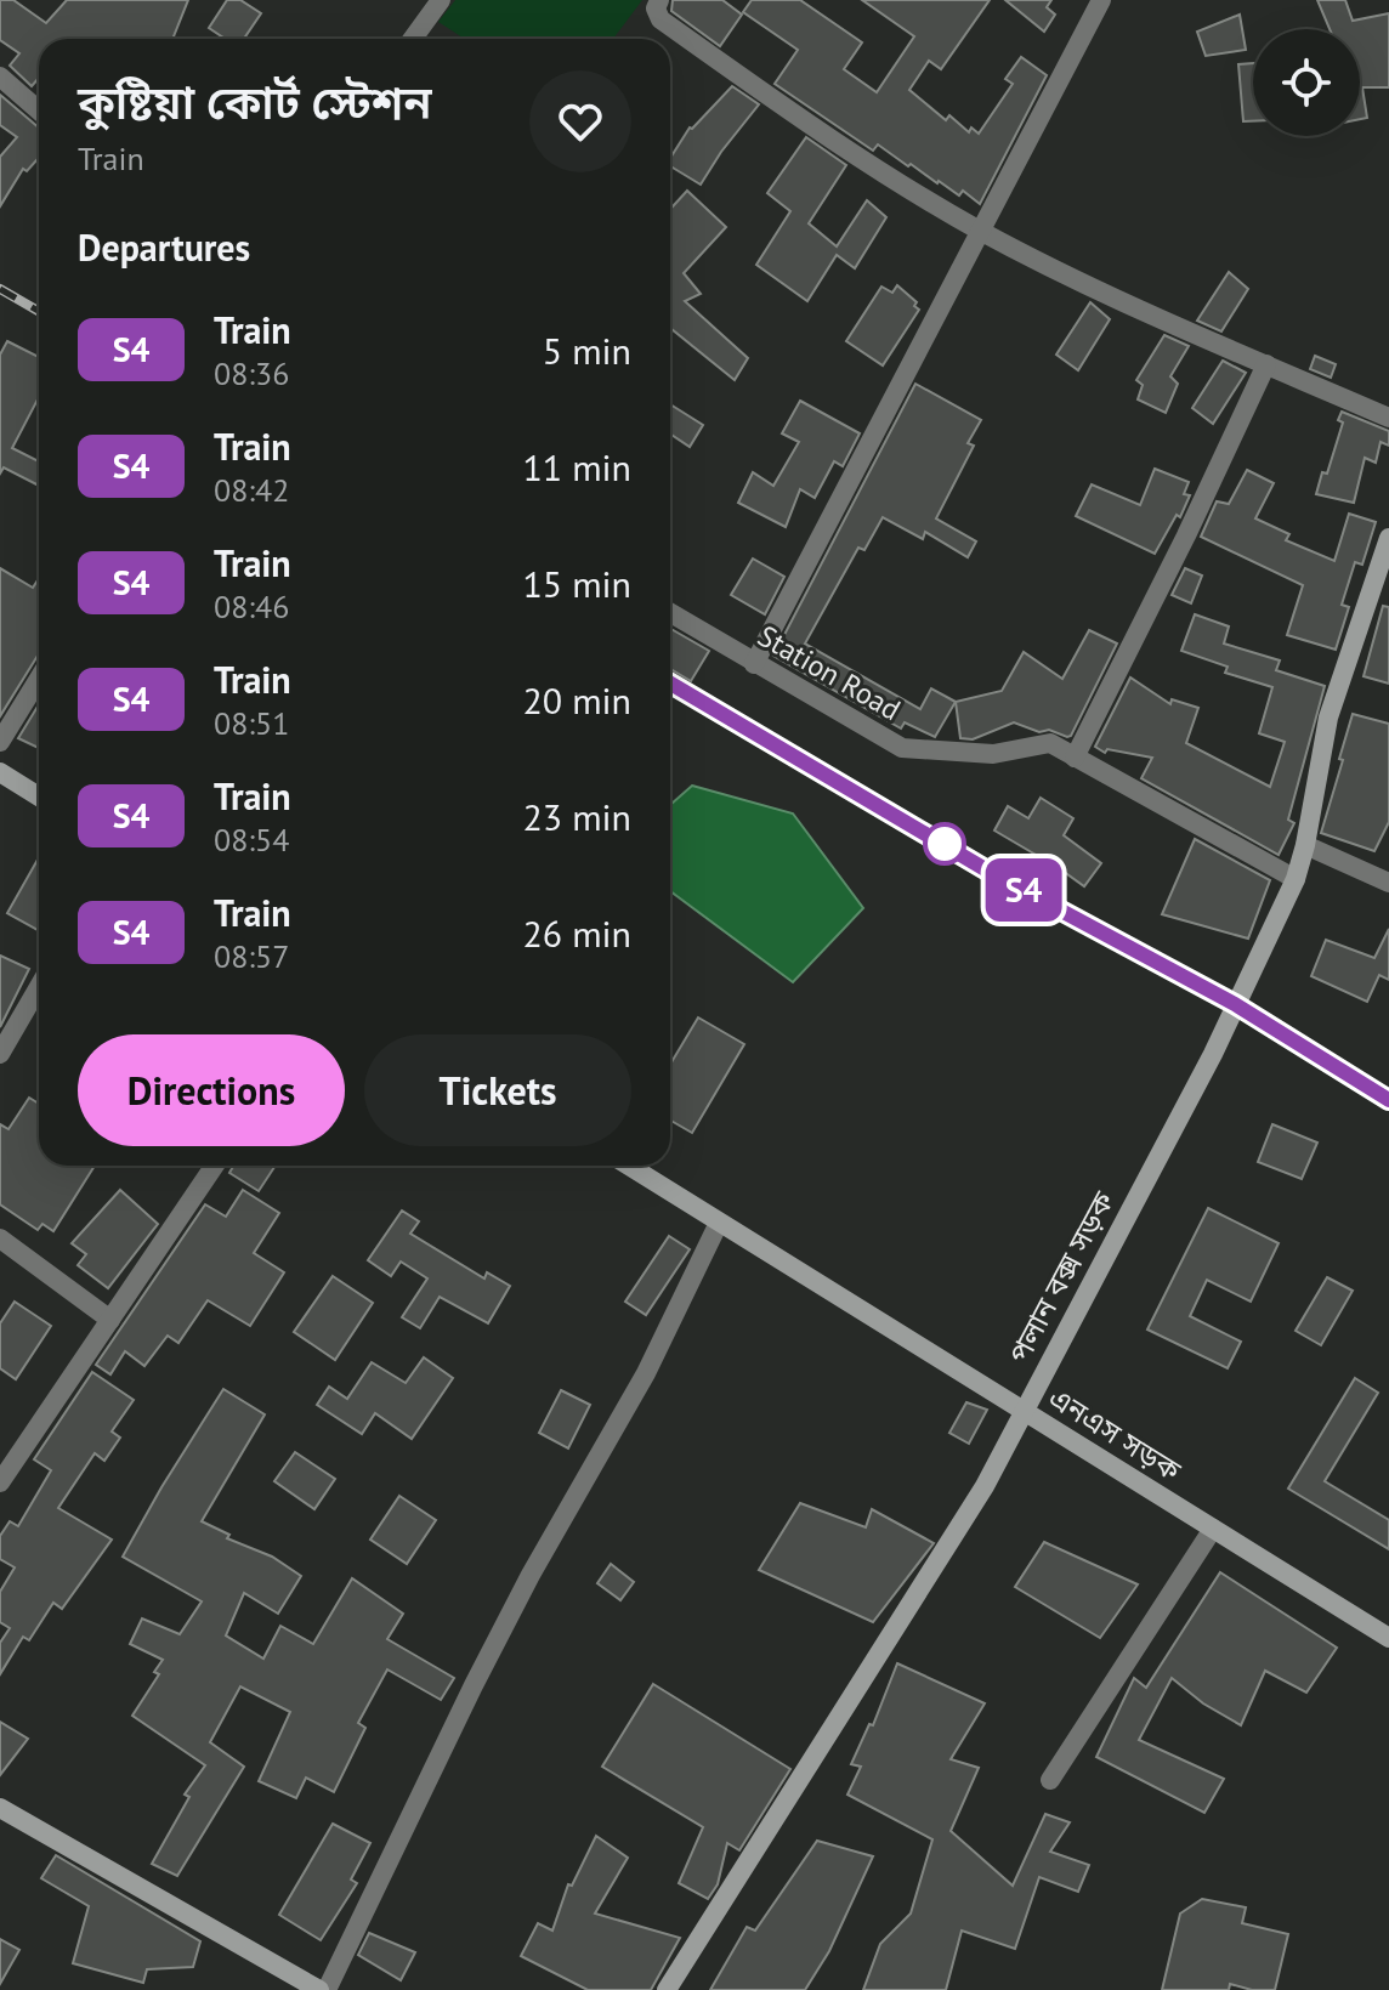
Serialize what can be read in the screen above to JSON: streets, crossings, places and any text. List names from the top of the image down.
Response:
{
  "streets": {
    "main road": ["পলান বক্স সড়ক", "এনএস সড়ক"],
    "street": ["Station Road"]
  },
  "crossings": [
    ["Station Road", "পলান বক্স সড়ক"],
    ["পলান বক্স সড়ক", "এনএস সড়ক"]
  ],
  "page": {
    "on_map": "S4",
    "heading": [
      ["কুষ্টিয়া কোর্ট স্টেশন", "Train"],
      "Departures"
    ],
    "list": [
      {
        "mark": "S4",
        "name": "Train",
        "note": "08:36",
        "value": "5 min"
      },
      {
        "mark": "S4",
        "name": "Train",
        "note": "08:42",
        "value": "11 min"
      },
      {
        "mark": "S4",
        "name": "Train",
        "note": "08:46",
        "value": "15 min"
      },
      {
        "mark": "S4",
        "name": "Train",
        "note": "08:51",
        "value": "20 min"
      },
      {
        "mark": "S4",
        "name": "Train",
        "note": "08:54",
        "value": "23 min"
      },
      {
        "mark": "S4",
        "name": "Train",
        "note": "08:57",
        "value": "26 min"
      }
    ],
    "buttons": ["Directions", "Tickets"]
  }
}
